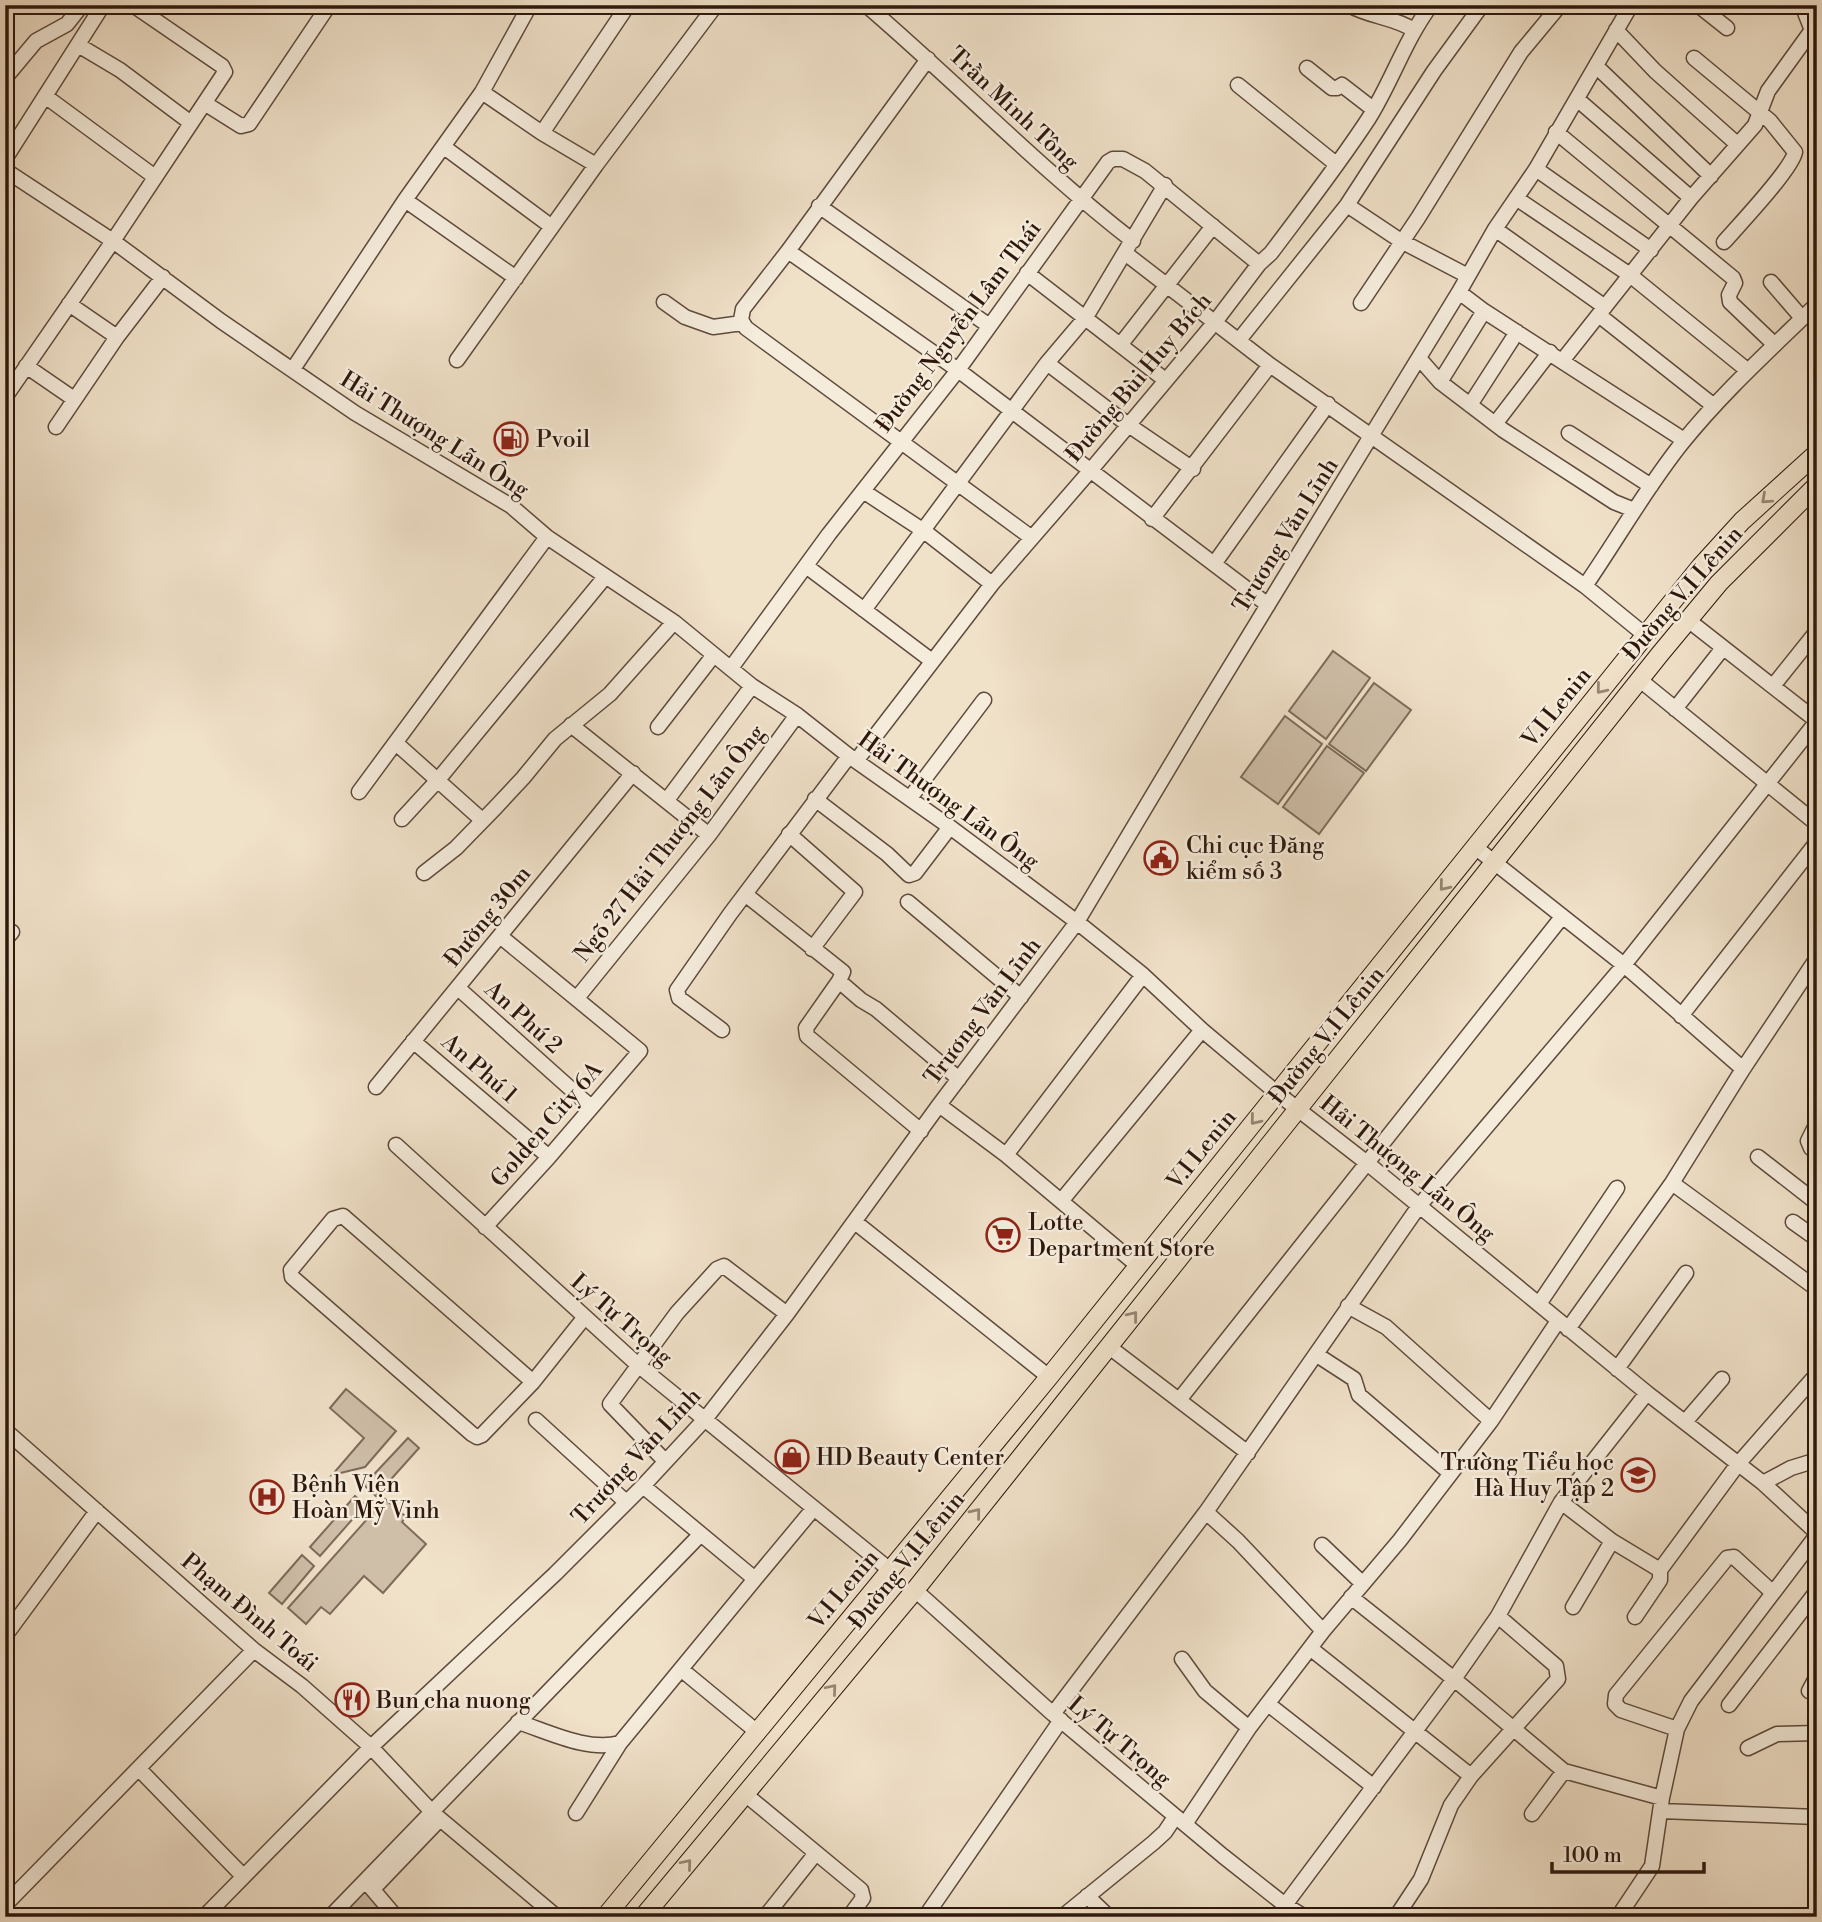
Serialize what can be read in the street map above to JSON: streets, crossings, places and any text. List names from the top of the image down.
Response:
{
  "streets": {
    "main road": ["Đường V.I Lênin", "V.I Lenin"],
    "street": [
      "Trần Minh Tông",
      "Đường Nguyễn Lâm Thái",
      "Đường Bùi Huy Bích",
      "Hải Thượng Lãn Ông",
      "Trương Văn Lĩnh",
      "Ngõ 27 Hải Thượng Lãn Ông",
      "Đường 30m",
      "An Phú 2",
      "An Phú 1",
      "Golden City 6A",
      "Lý Tự Trọng",
      "Phạm Đình Toái"
    ]
  },
  "crossings": [
    ["Trần Minh Tông", "Đường Nguyễn Lâm Thái"],
    ["Trần Minh Tông", "Đường Bùi Huy Bích"],
    ["Trần Minh Tông", "Trương Văn Lĩnh"],
    ["Trần Minh Tông", "V.I Lenin"],
    ["Đường Nguyễn Lâm Thái", "Đường Bùi Huy Bích"],
    ["Đường Nguyễn Lâm Thái", "Hải Thượng Lãn Ông"],
    ["Đường Bùi Huy Bích", "Hải Thượng Lãn Ông"],
    ["Hải Thượng Lãn Ông", "Trương Văn Lĩnh"],
    ["Hải Thượng Lãn Ông", "Đường V.I Lênin"],
    ["Hải Thượng Lãn Ông", "V.I Lenin"],
    ["Hải Thượng Lãn Ông", "Ngõ 27 Hải Thượng Lãn Ông"],
    ["Trương Văn Lĩnh", "Lý Tự Trọng"],
    ["Trương Văn Lĩnh", "Phạm Đình Toái"],
    ["Đường V.I Lênin", "Lý Tự Trọng"],
    ["V.I Lenin", "Lý Tự Trọng"],
    ["Ngõ 27 Hải Thượng Lãn Ông", "Golden City 6A"],
    ["Đường 30m", "An Phú 2"],
    ["Đường 30m", "An Phú 1"],
    ["An Phú 2", "Golden City 6A"],
    ["An Phú 1", "Golden City 6A"],
    ["Golden City 6A", "Lý Tự Trọng"]
  ],
  "one_way": ["Đường V.I Lênin", "V.I Lenin"],
  "places": {
    "fuel station": ["Pvoil"],
    "public building": ["Chi cục Đăng kiểm số 3"],
    "supermarket": ["Lotte Department Store"],
    "shop": ["HD Beauty Center"],
    "school or university": ["Trường Tiểu học Hà Huy Tập 2"],
    "hospital": ["Bệnh Viện Hoàn Mỹ Vinh"],
    "restaurant": ["Bun cha nuong"]
  },
  "scale_bar": "100 m"
}
